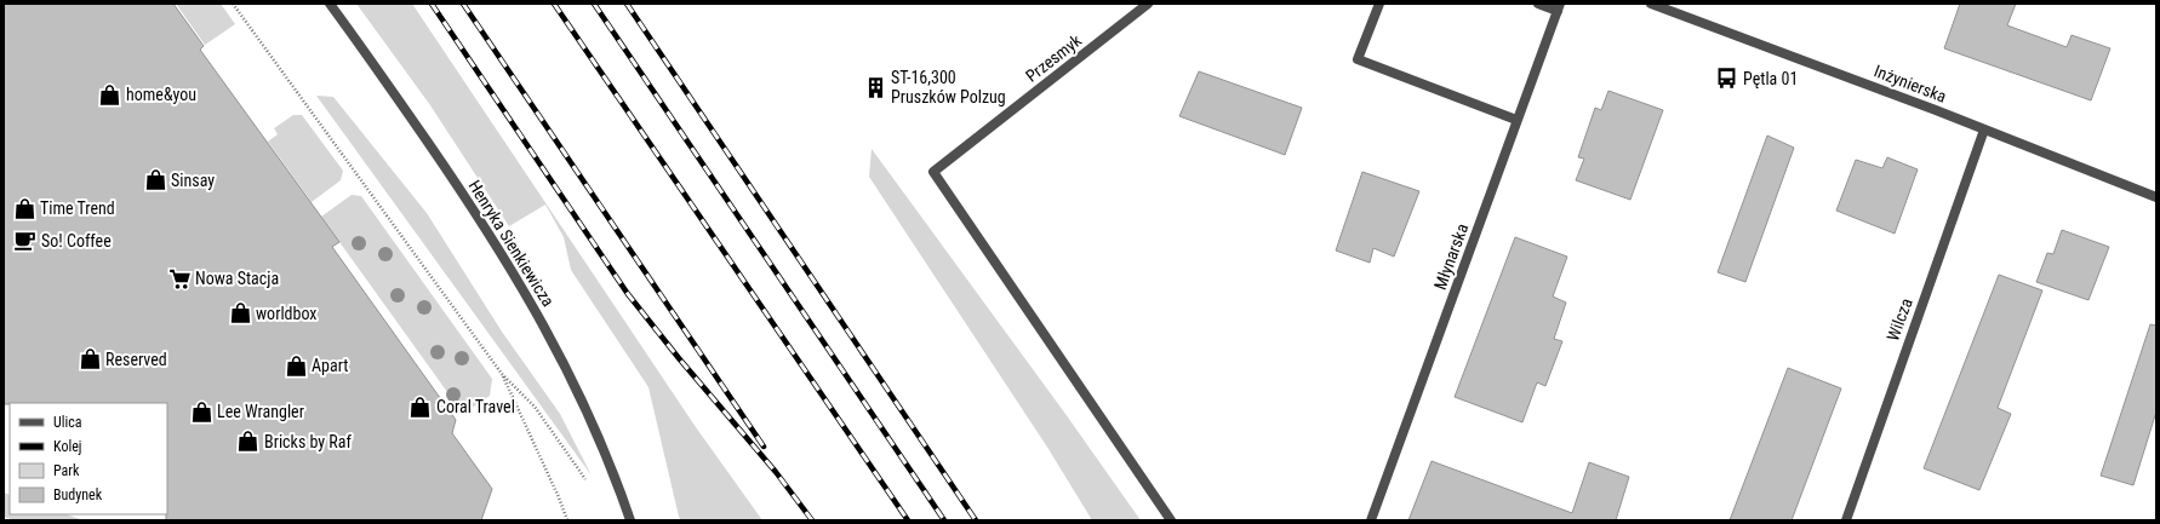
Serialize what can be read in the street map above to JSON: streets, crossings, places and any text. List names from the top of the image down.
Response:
{
  "streets": {
    "street": [
      "Przesmyk",
      "Inżynierska",
      "Henryka Sienkiewicza",
      "Młynarska",
      "Wilcza"
    ]
  },
  "crossings": [
    ["Inżynierska", "Wilcza"]
  ],
  "places": {
    "bus stop": ["Pętla 01"],
    "building": ["ST-16,300 Pruszków Polzug"],
    "shop": [
      "home&you",
      "Sinsay",
      "Time Trend",
      "worldbox",
      "Reserved",
      "Apart",
      "Coral Travel",
      "Lee Wrangler",
      "Bricks by Raf"
    ],
    "cafe": ["So! Coffee"],
    "supermarket": ["Nowa Stacja"]
  },
  "legend": [
    "Ulica",
    "Kolej",
    "Park",
    "Budynek"
  ]
}
